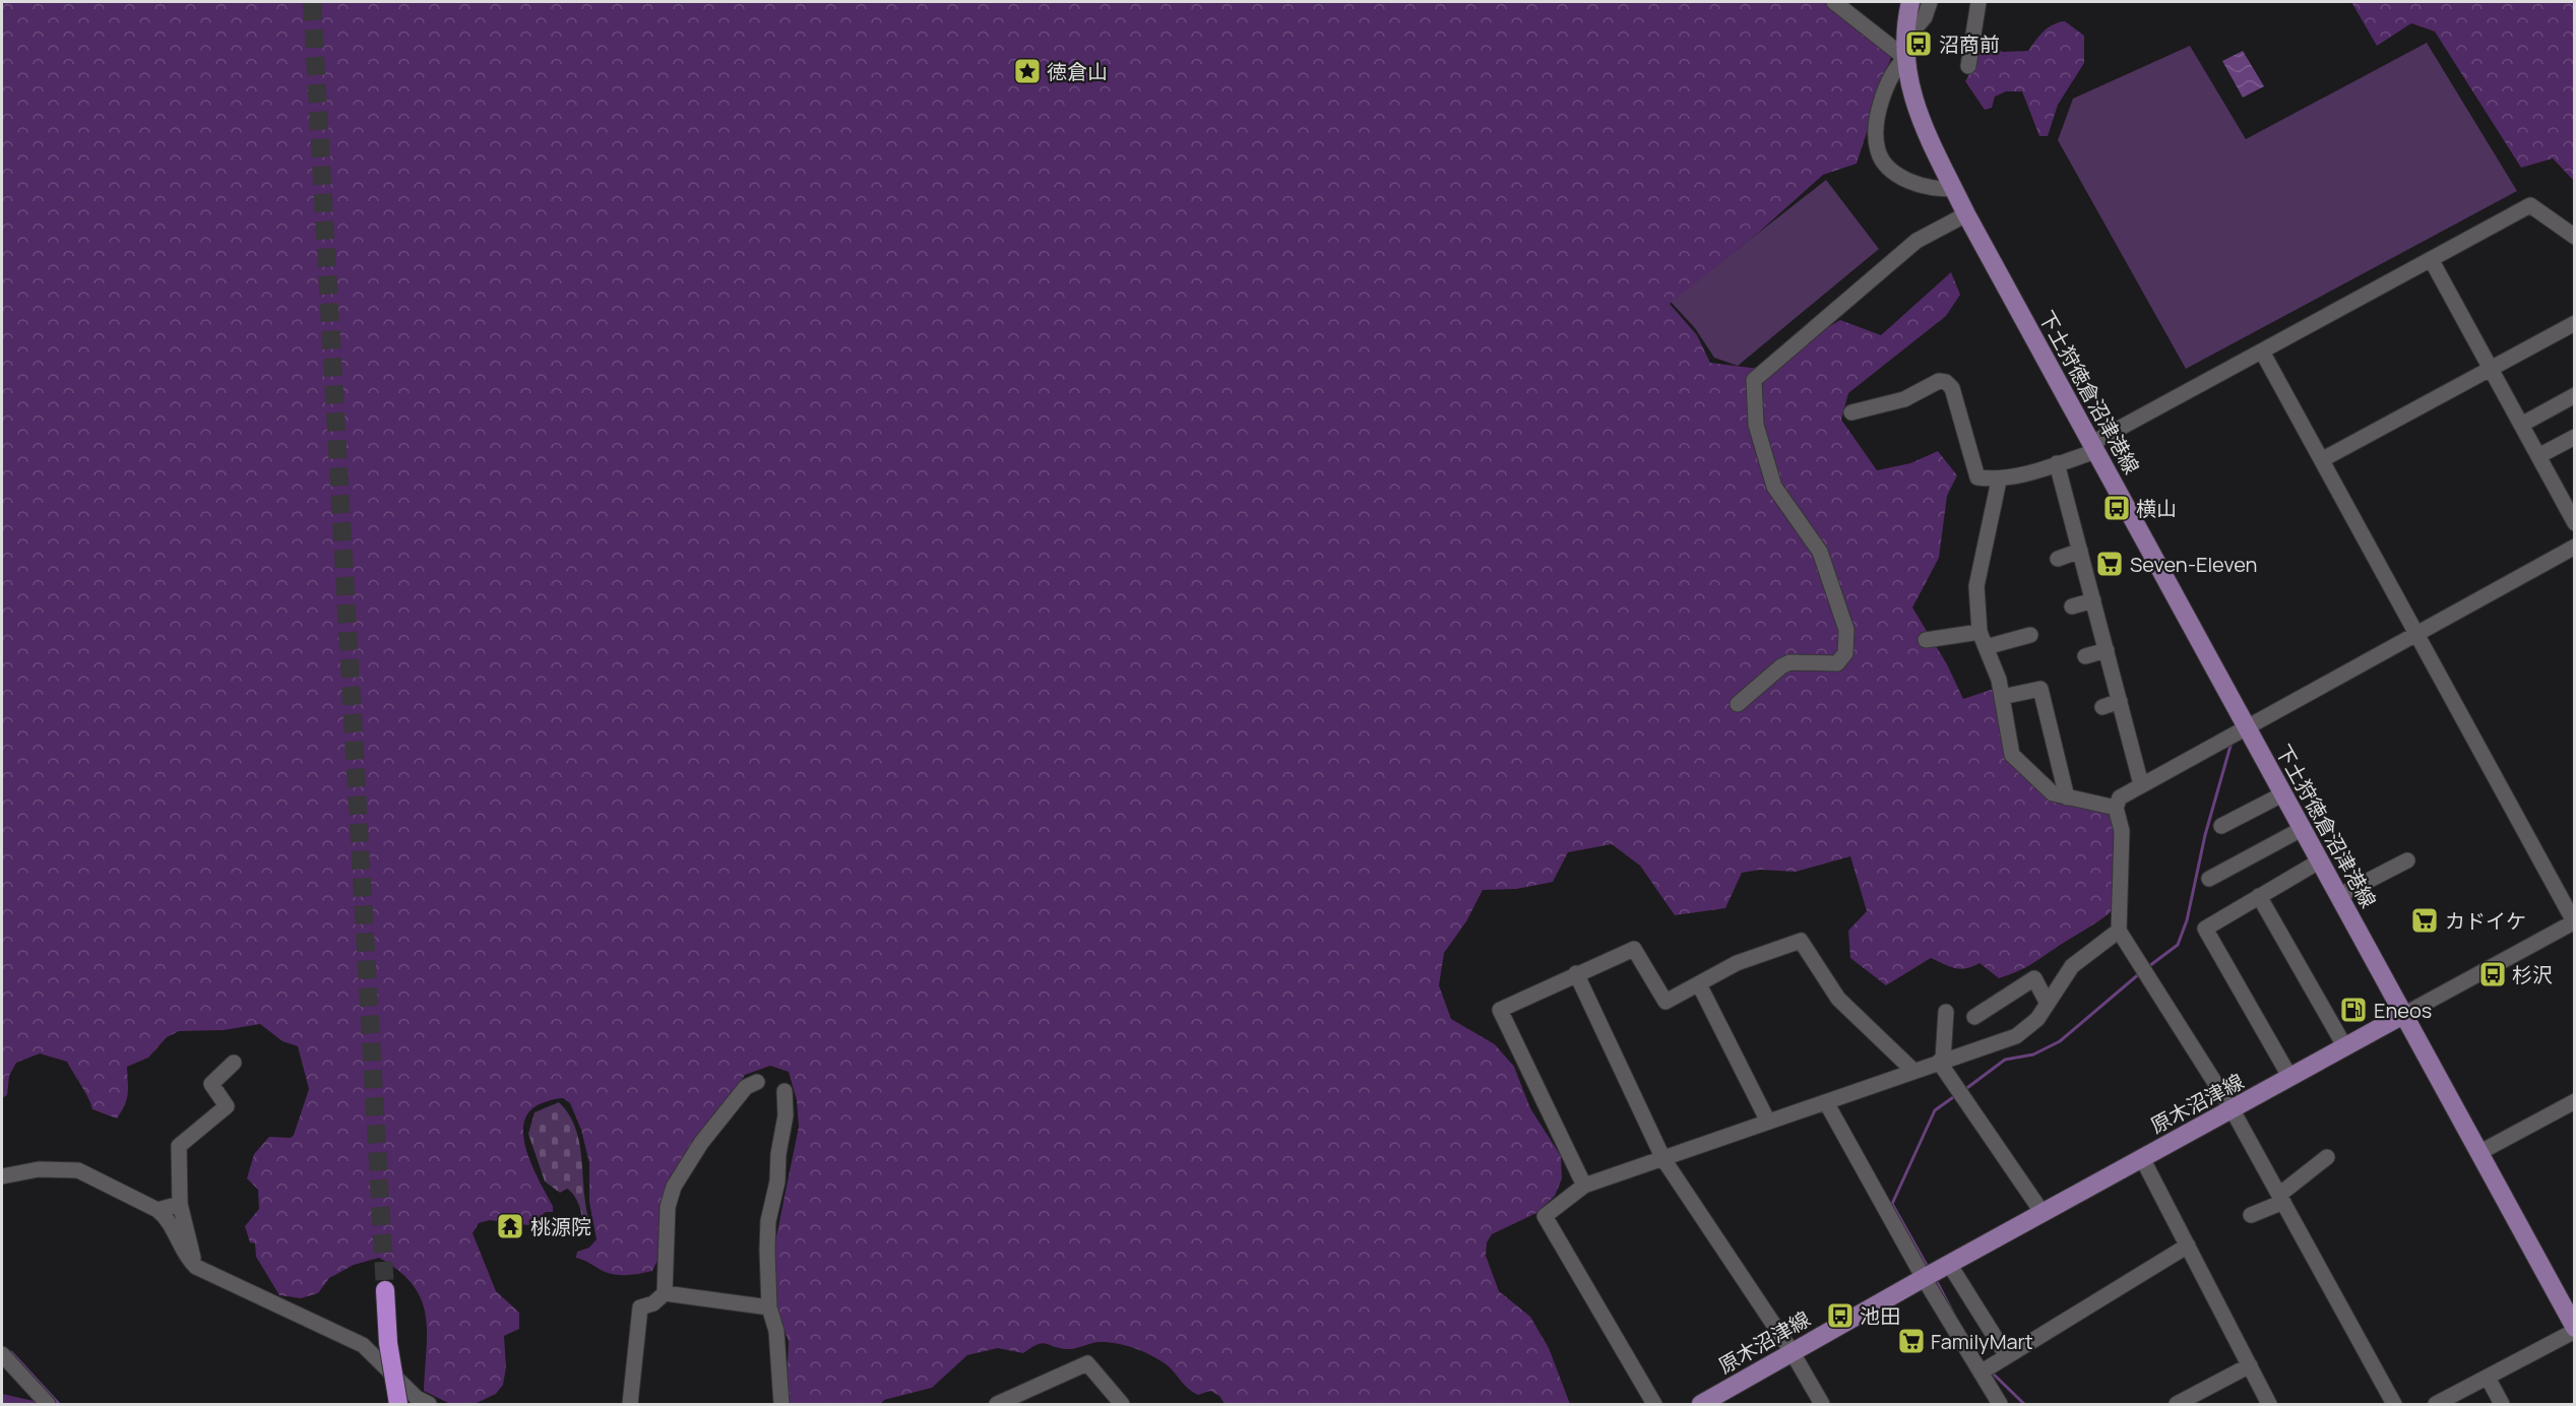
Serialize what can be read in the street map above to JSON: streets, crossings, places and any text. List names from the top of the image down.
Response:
{
  "streets": {
    "main road": ["下土狩徳倉沼津港線", "原木沼津線"]
  },
  "crossings": [
    ["下土狩徳倉沼津港線", "原木沼津線"]
  ],
  "places": {
    "bus stop": [
      "沼商前",
      "横山",
      "杉沢",
      "池田"
    ],
    "place": ["徳倉山"],
    "supermarket": ["Seven-Eleven", "カドイケ", "FamilyMart"],
    "fuel station": ["Eneos"],
    "temple": ["桃源院"]
  }
}
